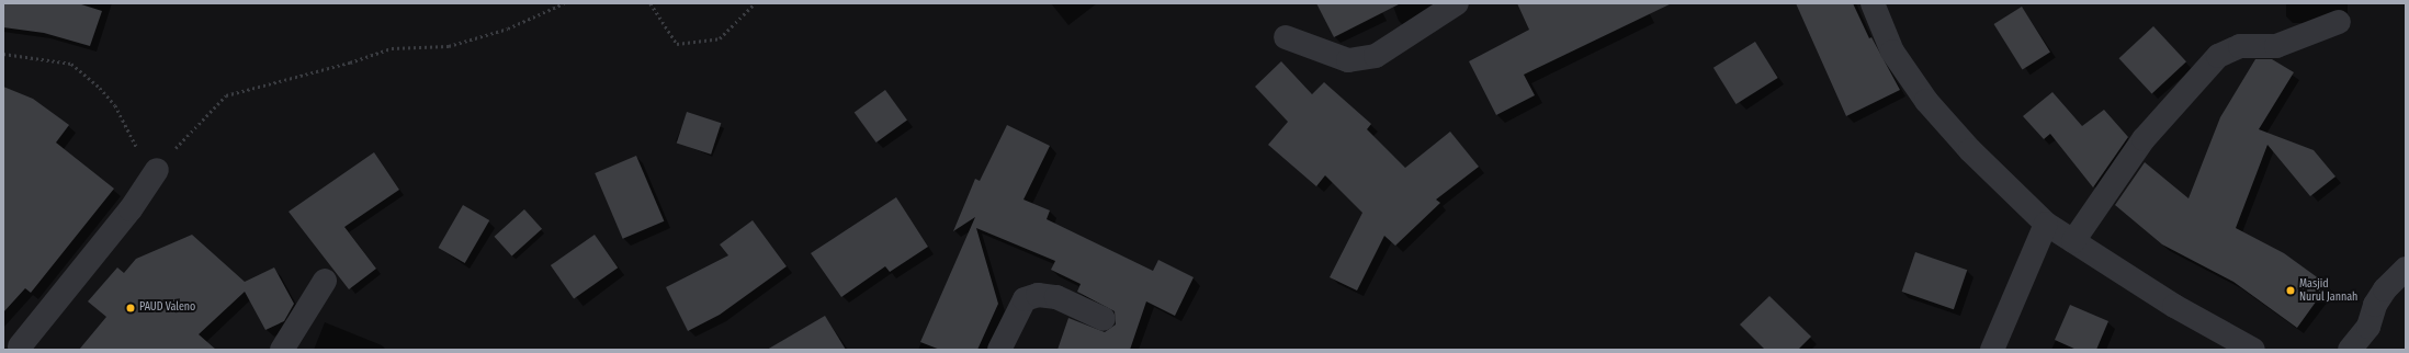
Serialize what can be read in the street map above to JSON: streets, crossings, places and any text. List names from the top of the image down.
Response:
{
  "places": ["Masjid Nurul Jannah", "PAUD Valeno"]
}
